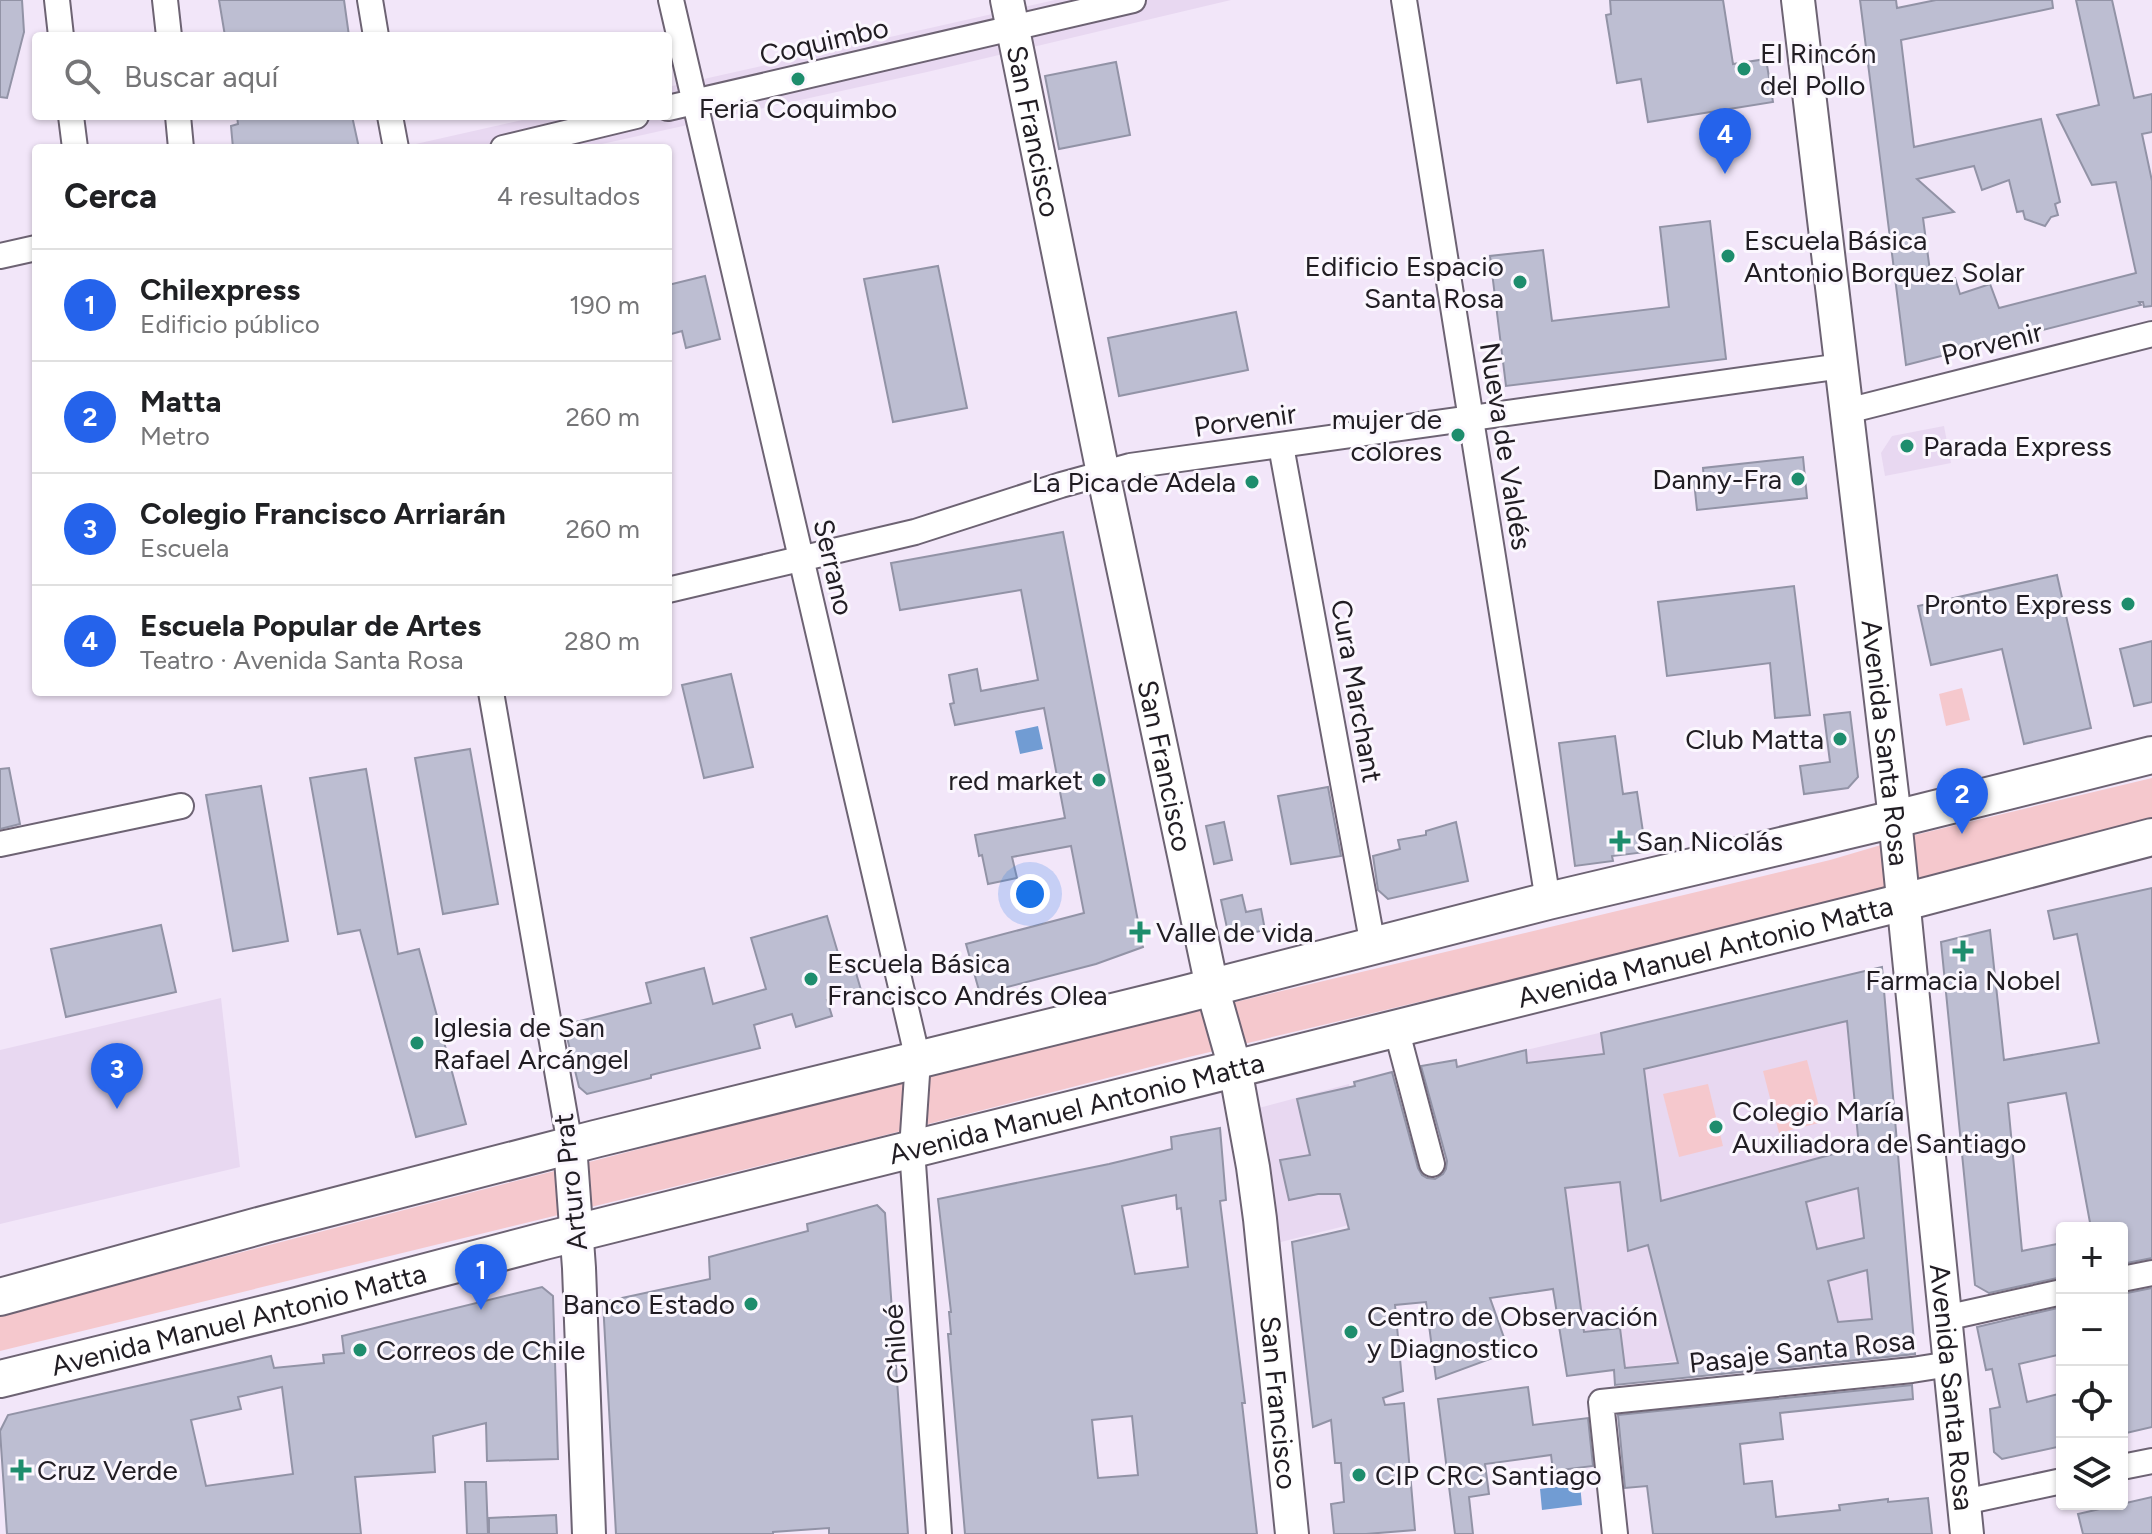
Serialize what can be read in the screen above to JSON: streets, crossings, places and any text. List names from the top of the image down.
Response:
{
  "streets": {
    "main road": [
      "San Francisco",
      "Avenida Santa Rosa",
      "Avenida Manuel Antonio Matta",
      "Arturo Prat"
    ],
    "street": [
      "Coquimbo",
      "Porvenir",
      "Nueva de Valdés",
      "Serrano",
      "Cura Marchant",
      "Chiloé",
      "Pasaje Santa Rosa"
    ]
  },
  "crossings": [
    ["Coquimbo", "San Francisco"],
    ["Coquimbo", "Serrano"],
    ["San Francisco", "Porvenir"],
    ["San Francisco", "Avenida Manuel Antonio Matta"],
    ["Porvenir", "Nueva de Valdés"],
    ["Porvenir", "Serrano"],
    ["Porvenir", "Cura Marchant"],
    ["Porvenir", "Avenida Santa Rosa"],
    ["Serrano", "Avenida Manuel Antonio Matta"],
    ["Serrano", "Chiloé"],
    ["Avenida Santa Rosa", "Avenida Manuel Antonio Matta"],
    ["Avenida Santa Rosa", "Pasaje Santa Rosa"],
    ["Avenida Manuel Antonio Matta", "Arturo Prat"],
    ["Avenida Manuel Antonio Matta", "Chiloé"]
  ],
  "places": {
    "other": [
      "El Rincón del Pollo",
      "Feria Coquimbo",
      "Escuela Básica Antonio Borquez Solar",
      "Edificio Espacio Santa Rosa",
      "mujer de colores",
      "Parada Express",
      "Danny-Fra",
      "La Pica de Adela",
      "Pronto Express",
      "Club Matta",
      "red market",
      "Escuela Básica Francisco Andrés Olea",
      "Iglesia de San Rafael Arcángel",
      "Colegio María Auxiliadora de Santiago",
      "Banco Estado",
      "Centro de Observación y Diagnostico",
      "Correos de Chile",
      "CIP CRC Santiago"
    ],
    "health": [
      "San Nicolás",
      "Valle de vida",
      "Farmacia Nobel",
      "Cruz Verde"
    ]
  },
  "page": {
    "search": "Buscar aquí",
    "pins": [
      "4",
      "2",
      "3",
      "1"
    ],
    "heading": ["Cerca", "4 resultados"],
    "list": [
      {
        "mark": "1",
        "name": "Chilexpress",
        "note": "Edificio público",
        "value": "190 m"
      },
      {
        "mark": "2",
        "name": "Matta",
        "note": "Metro",
        "value": "260 m"
      },
      {
        "mark": "3",
        "name": "Colegio Francisco Arriarán",
        "note": "Escuela",
        "value": "260 m"
      },
      {
        "mark": "4",
        "name": "Escuela Popular de Artes",
        "note": "Teatro · Avenida Santa Rosa",
        "value": "280 m"
      }
    ],
    "map_buttons": ["+", "−"]
  }
}
